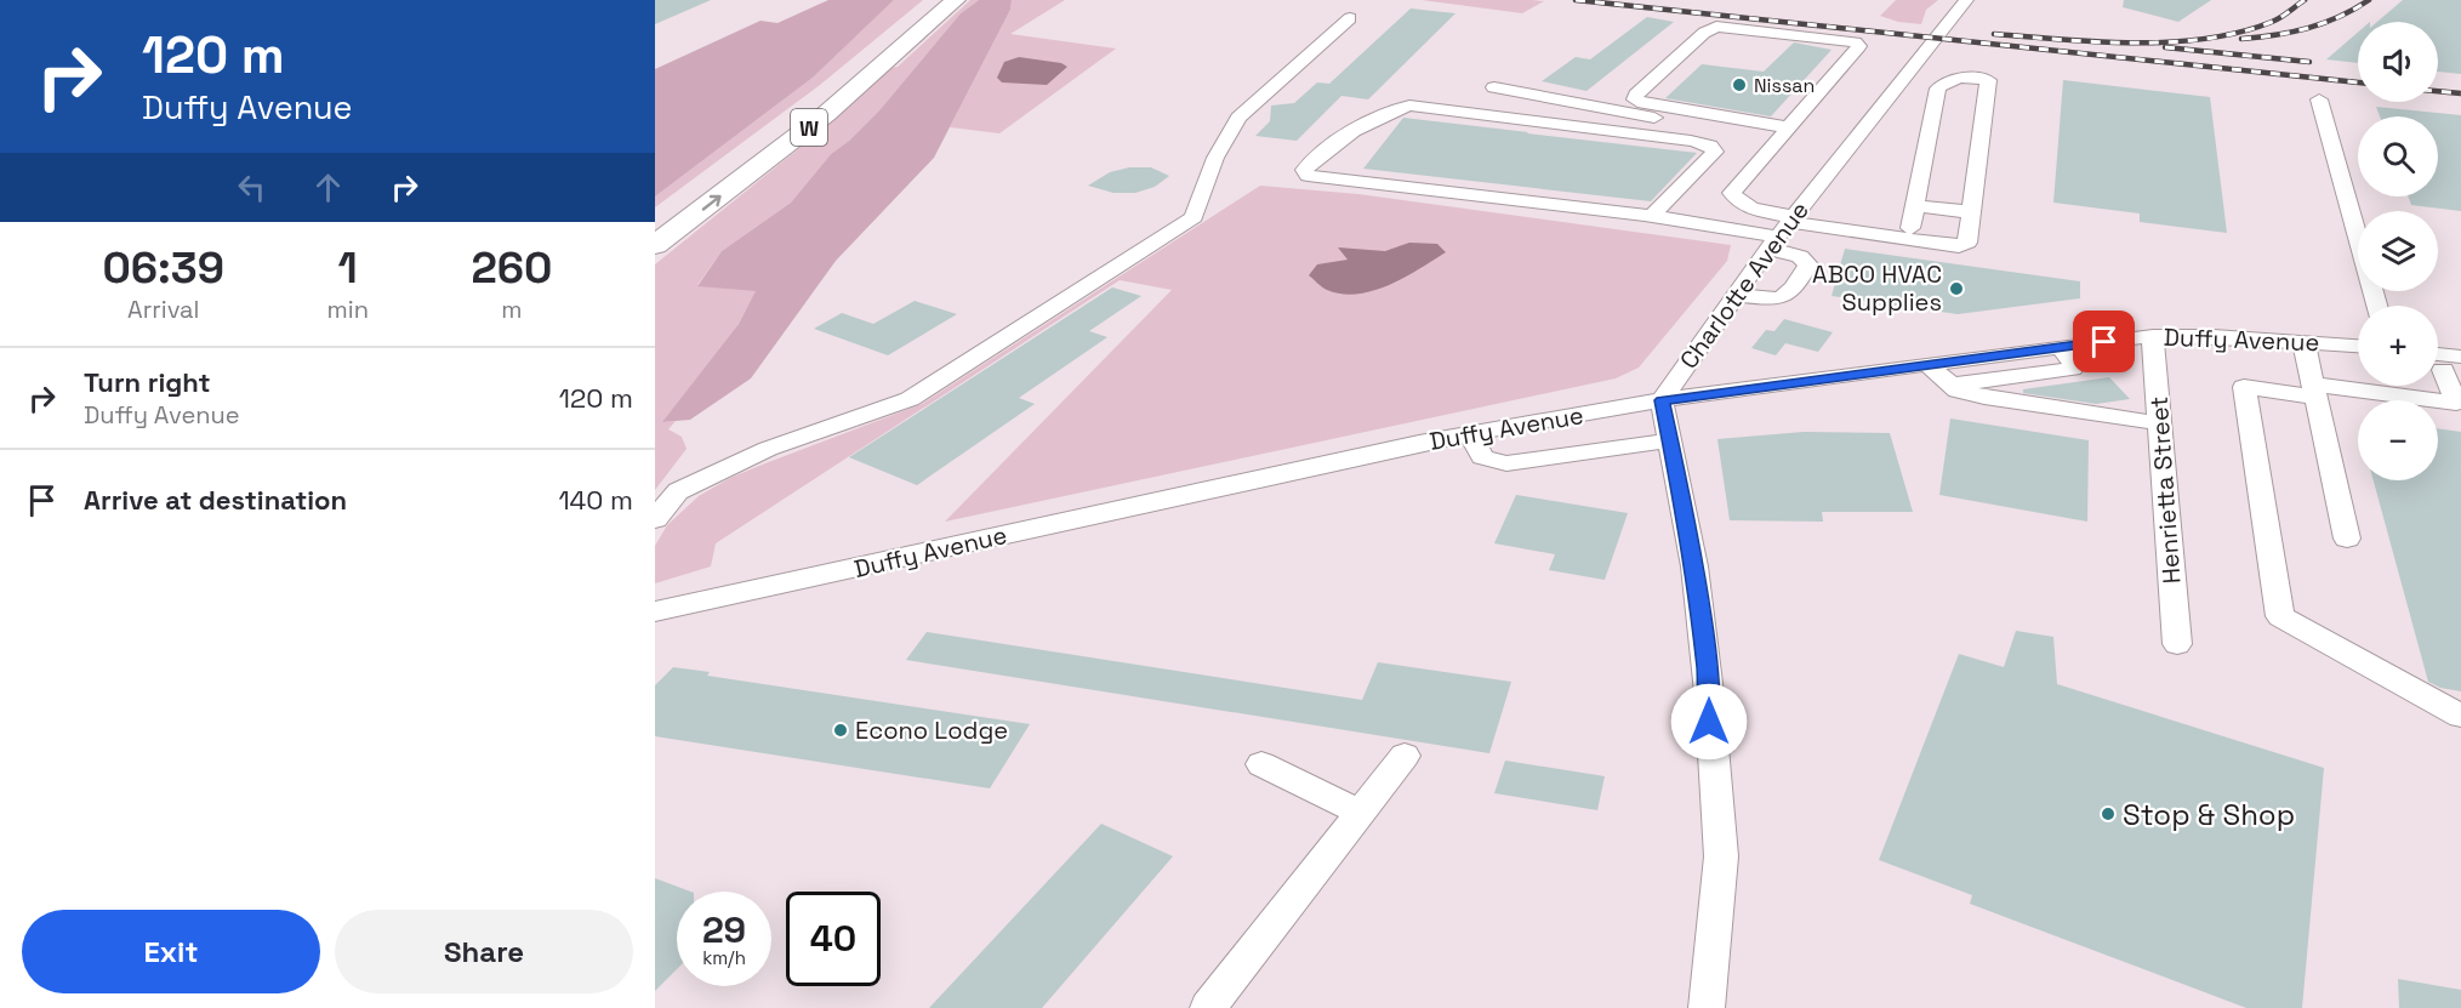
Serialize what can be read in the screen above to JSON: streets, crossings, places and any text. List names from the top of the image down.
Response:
{
  "streets": {
    "highway": ["W"],
    "street": ["Charlotte Avenue", "Duffy Avenue", "Henrietta Street"]
  },
  "crossings": [
    ["Charlotte Avenue", "Duffy Avenue"],
    ["Duffy Avenue", "Henrietta Street"]
  ],
  "places": [
    "Nissan",
    "ABCO HVAC Supplies",
    "Econo Lodge",
    "Stop & Shop"
  ],
  "page": {
    "turn": ["120 m", "Duffy Avenue"],
    "map_buttons": ["+", "−"],
    "eta": [
      "06:39",
      "Arrival",
      "1",
      "min",
      "260",
      "m"
    ],
    "list": [
      {
        "name": "Turn right",
        "note": "Duffy Avenue",
        "value": "120 m"
      },
      {
        "name": "Arrive at destination",
        "value": "140 m"
      }
    ],
    "speed": "29 km/h",
    "limit": "40",
    "buttons": ["Exit", "Share"]
  }
}
